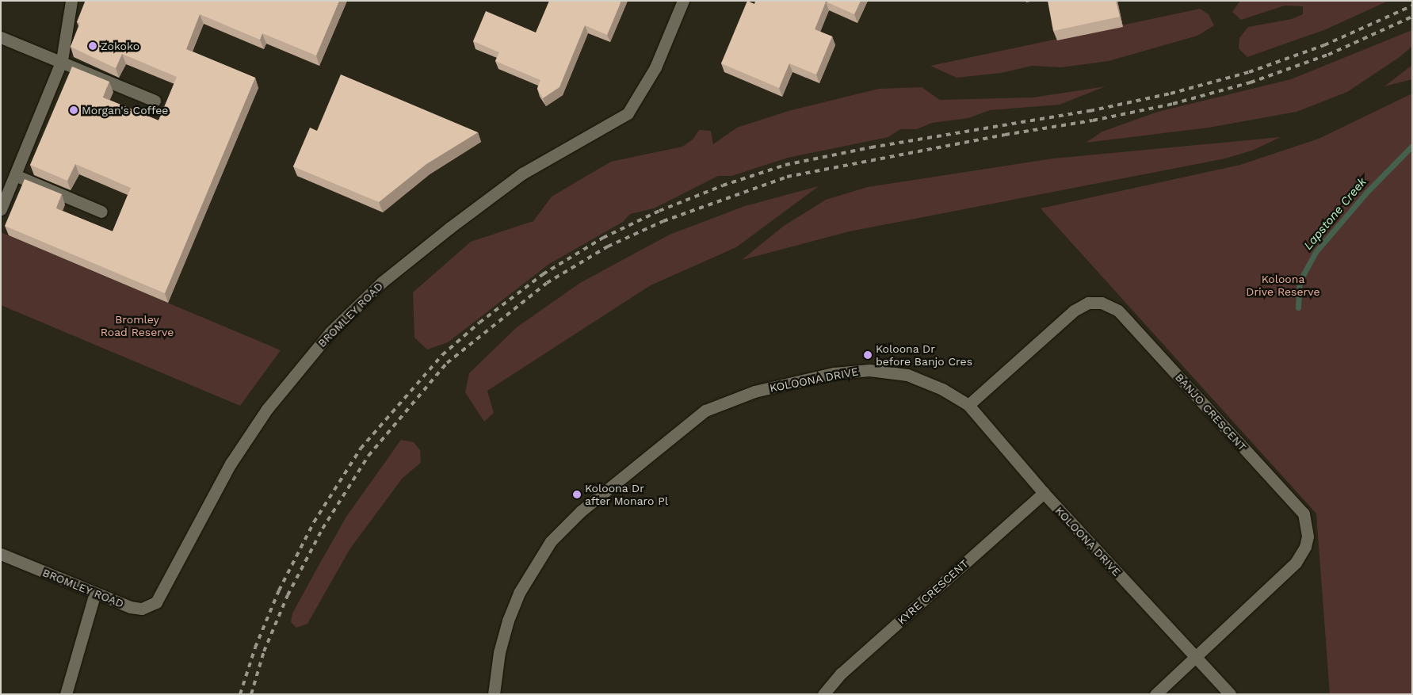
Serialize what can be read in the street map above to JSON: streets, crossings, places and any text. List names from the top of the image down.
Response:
{
  "streets": {
    "street": [
      "BROMLEY ROAD",
      "KOLOONA DRIVE",
      "BANJO CRESCENT",
      "KYRE CRESCENT"
    ]
  },
  "crossings": [
    ["KOLOONA DRIVE", "BANJO CRESCENT"],
    ["KOLOONA DRIVE", "KYRE CRESCENT"]
  ],
  "water": ["Lapstone Creek"],
  "parks": ["Koloona Drive Reserve", "Bromley Road Reserve"],
  "places": [
    "Zokoko",
    "Morgan's Coffee",
    "Koloona Dr before Banjo Cres",
    "Koloona Dr after Monaro Pl"
  ]
}
